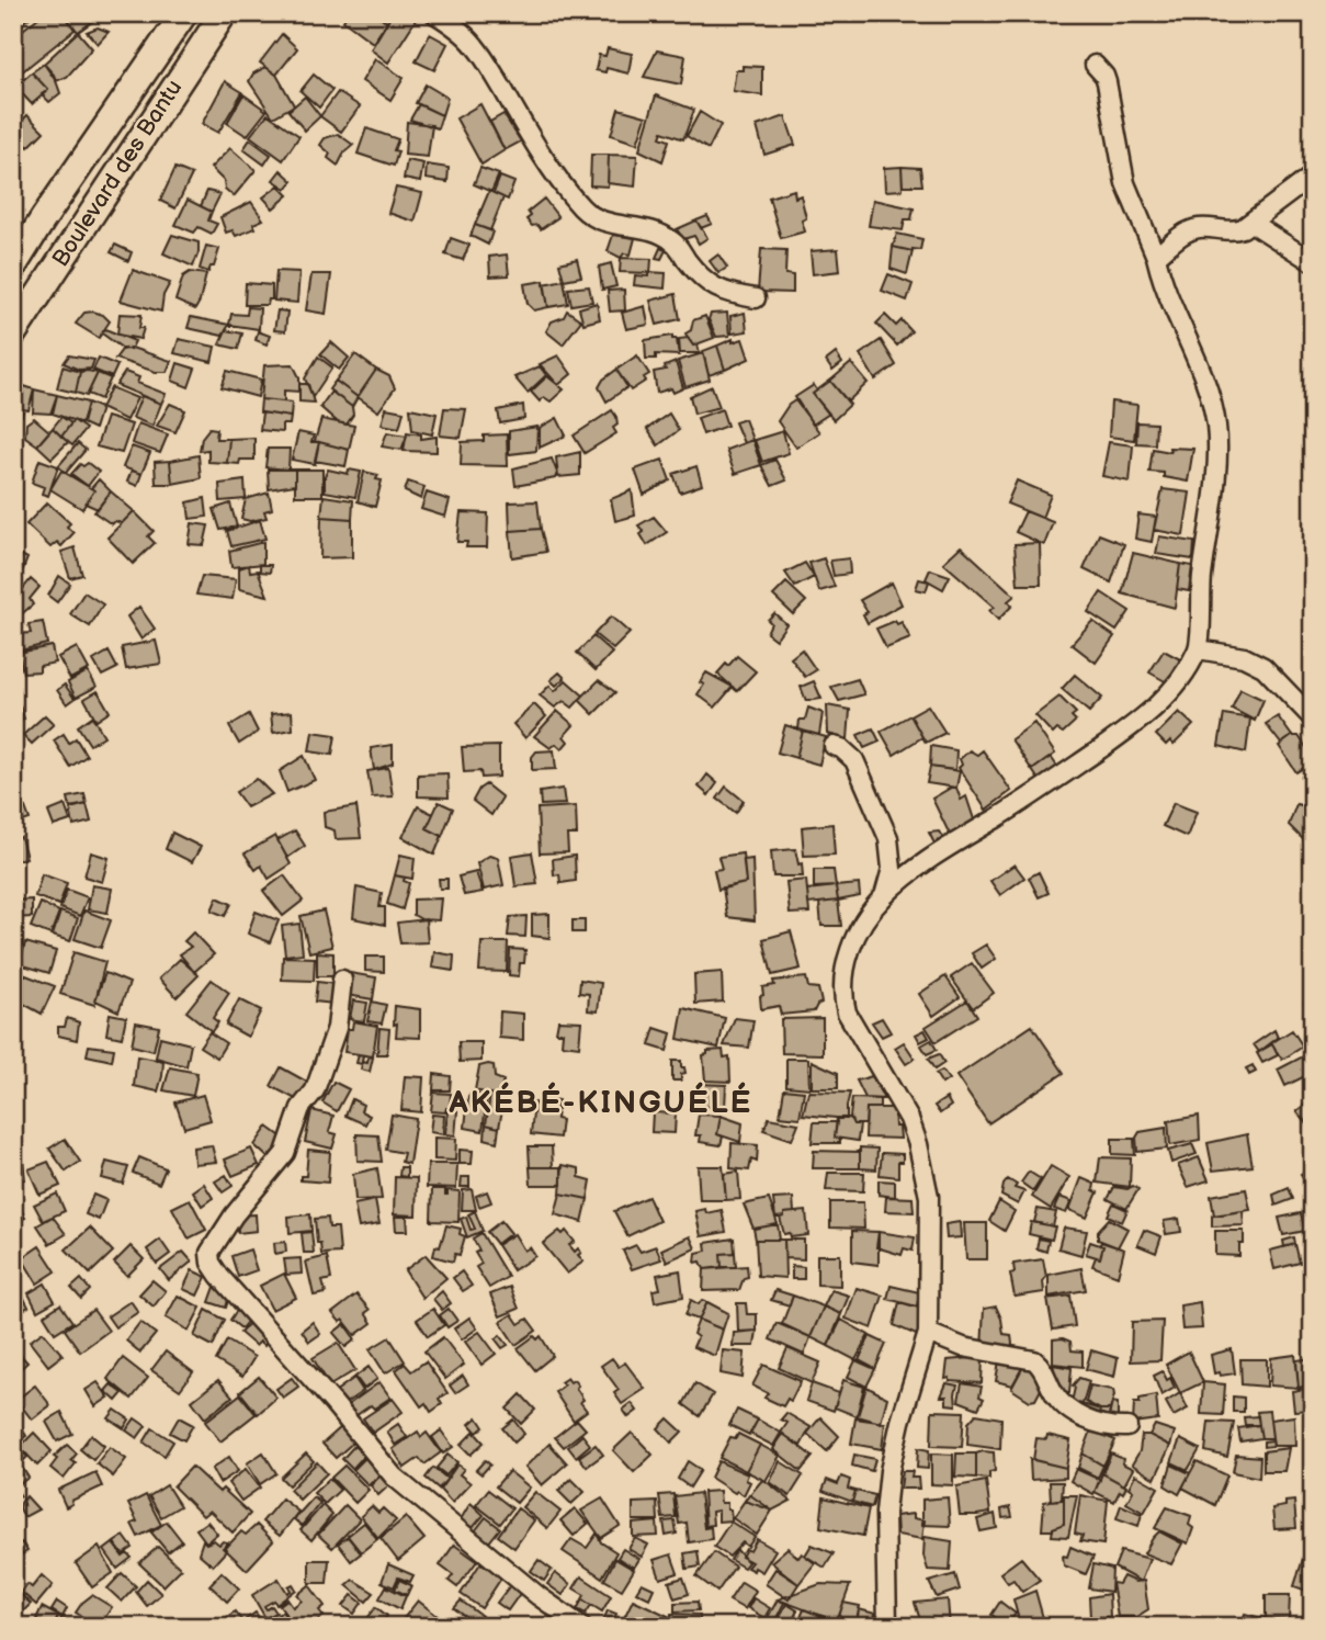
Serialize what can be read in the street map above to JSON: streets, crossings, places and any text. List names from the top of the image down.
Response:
{
  "streets": {
    "highway": ["Boulevard des Bantu"]
  },
  "districts": ["AKÉBÉ-KINGUÉLÉ"]
}
